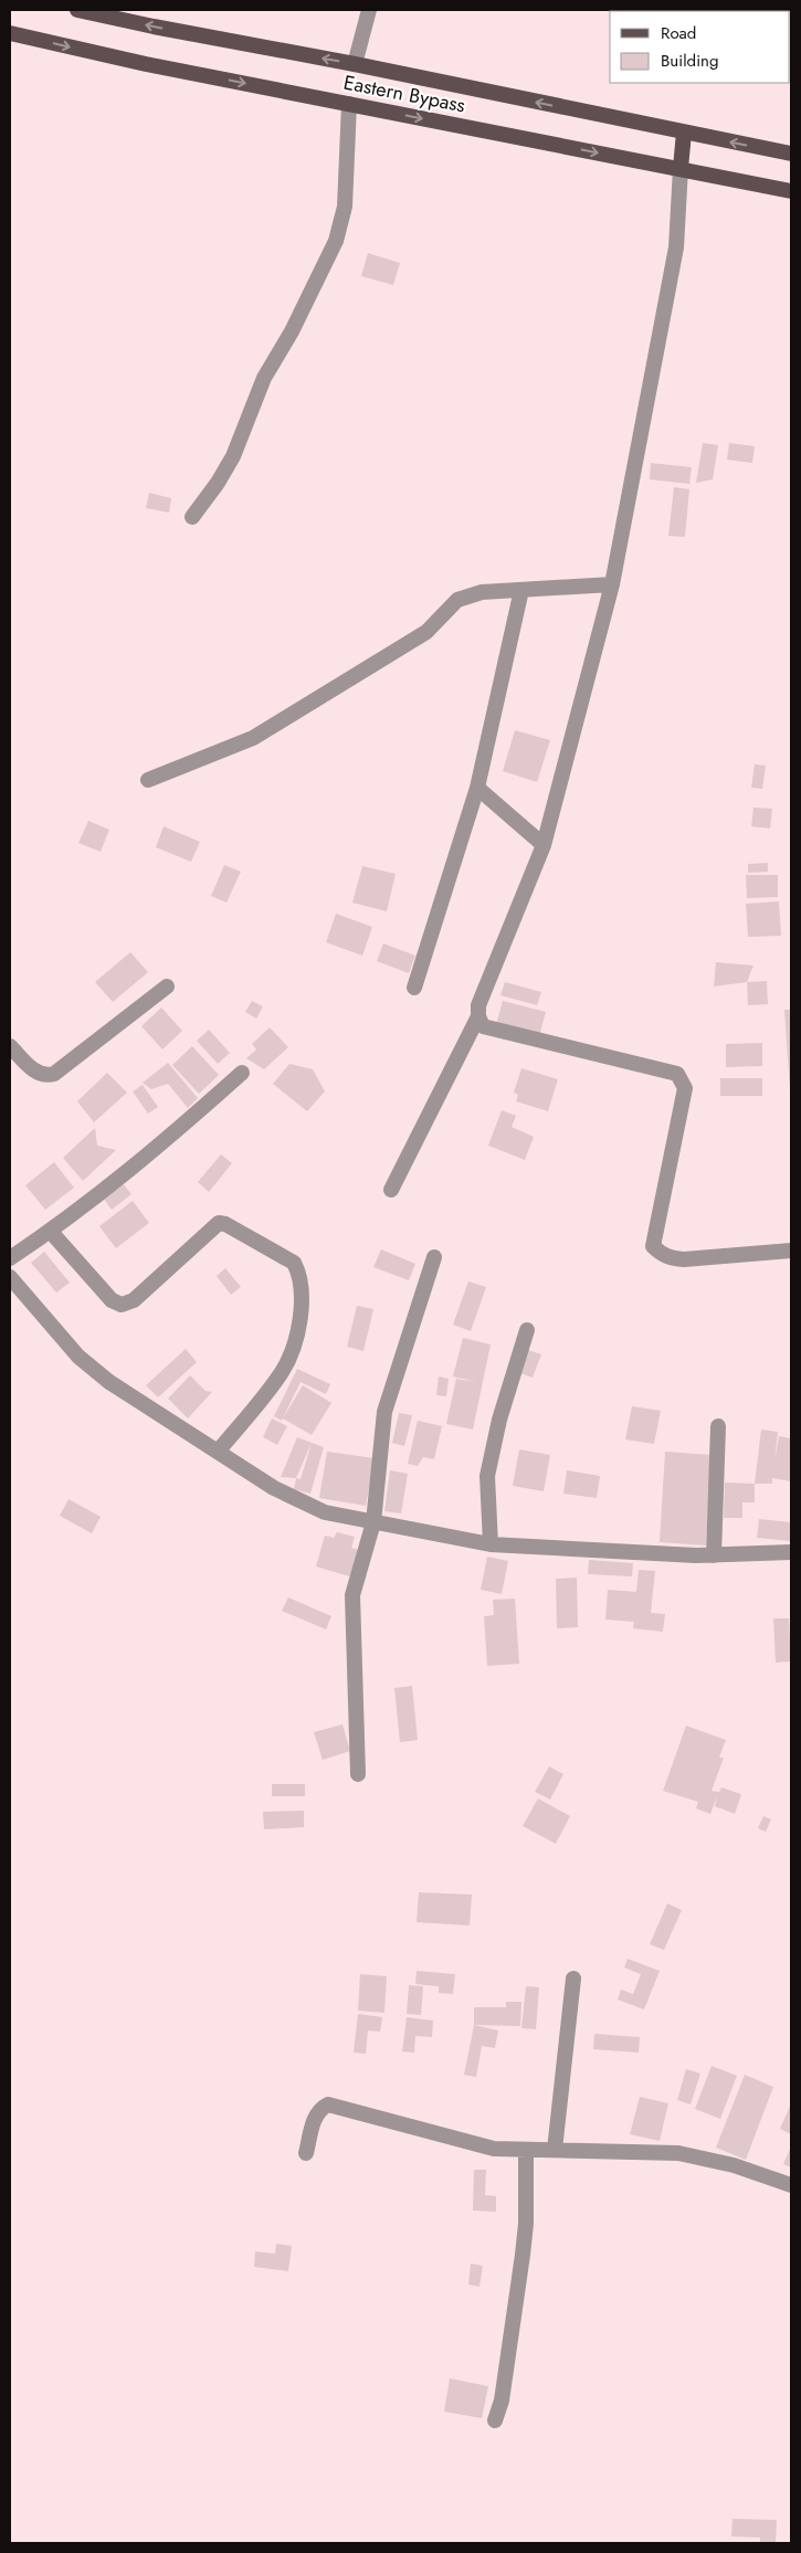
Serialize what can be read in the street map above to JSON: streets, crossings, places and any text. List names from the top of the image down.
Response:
{
  "streets": {
    "main road": ["Eastern Bypass"]
  },
  "legend": ["Road", "Building"]
}
